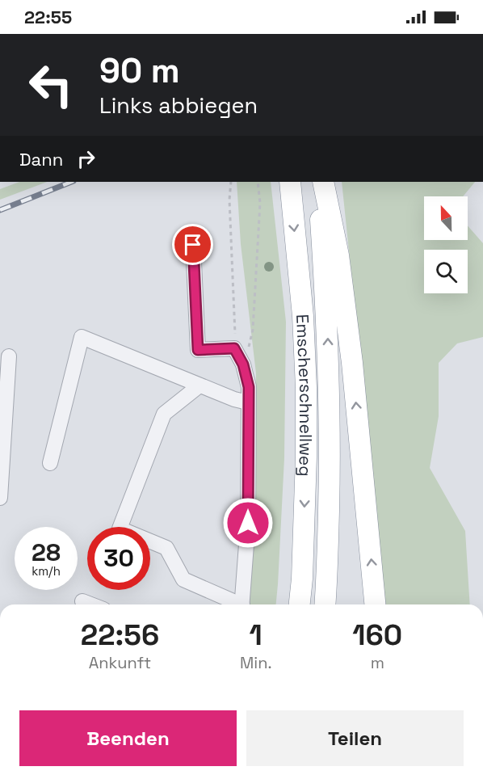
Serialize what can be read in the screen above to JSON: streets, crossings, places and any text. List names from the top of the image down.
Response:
{
  "streets": {
    "highway": ["Emscherschnellweg"]
  },
  "north": "top",
  "page": {
    "status": "22:55",
    "turn": ["90 m", "Links abbiegen"],
    "then": "Dann",
    "speed": "28 km/h",
    "limit": "30",
    "eta": [
      "22:56",
      "Ankunft",
      "1",
      "Min.",
      "160",
      "m"
    ],
    "buttons": ["Beenden", "Teilen"]
  }
}
